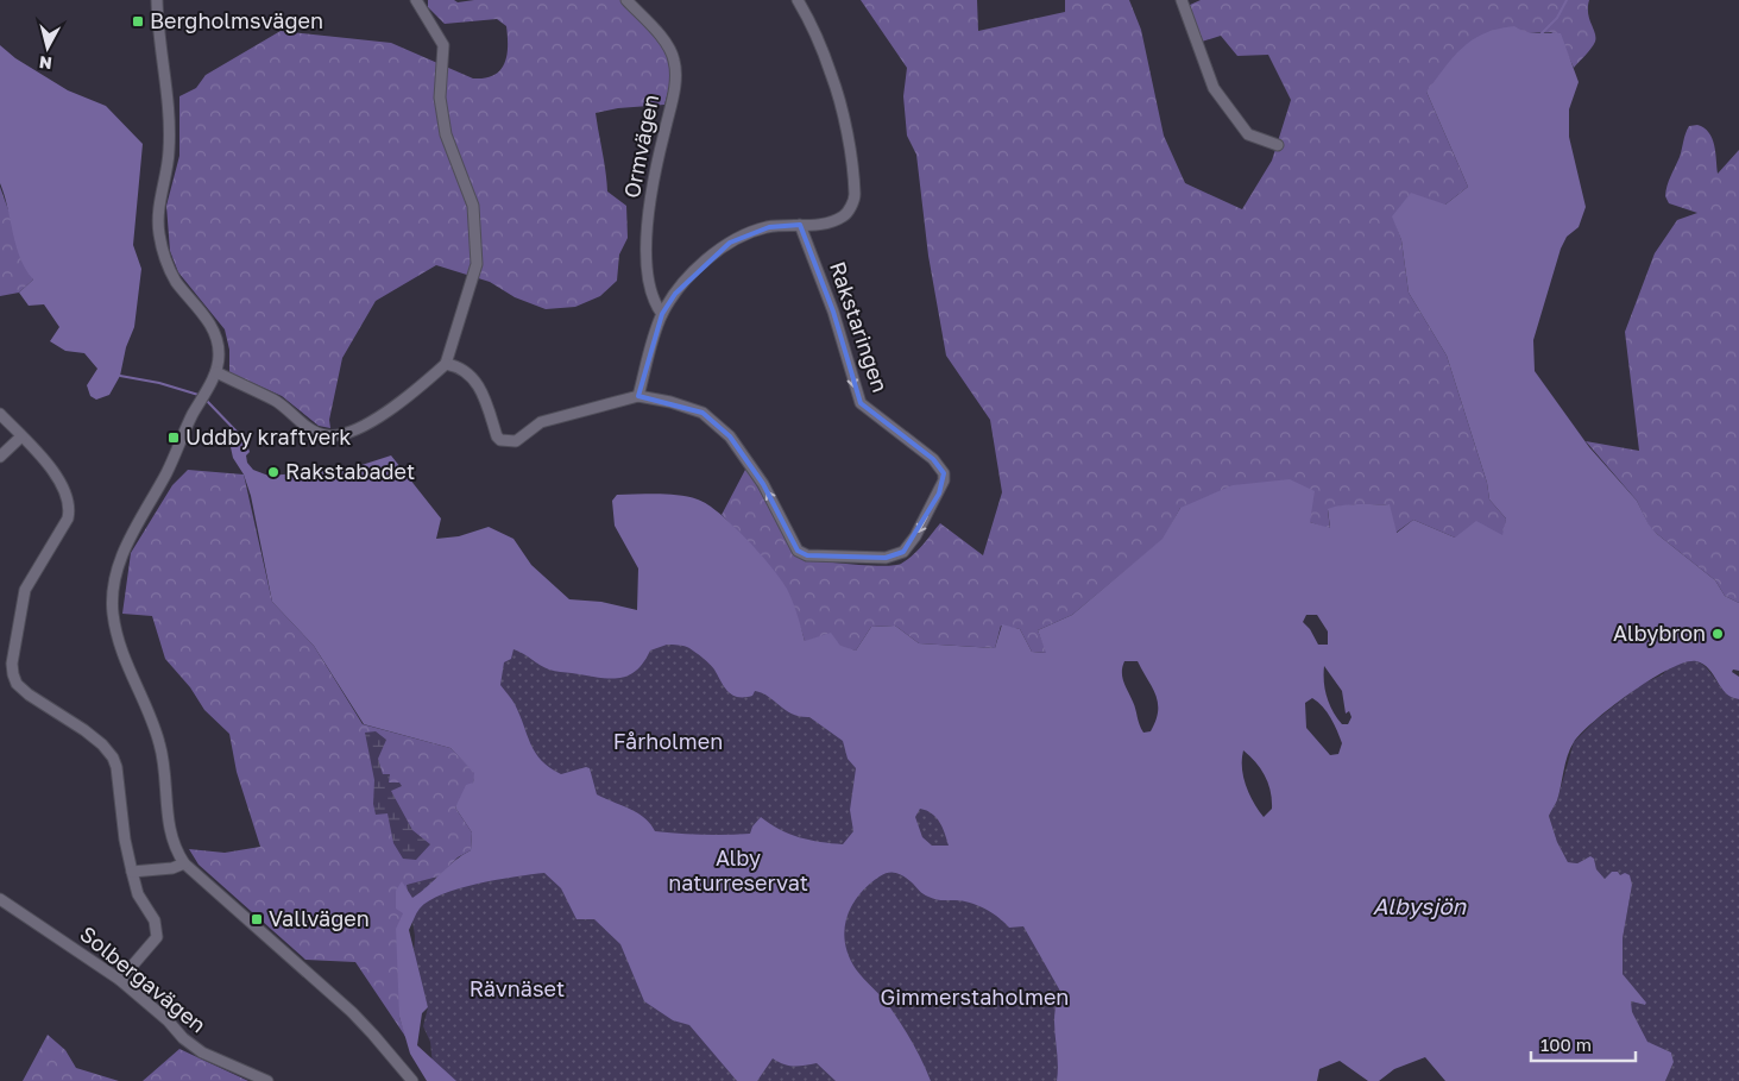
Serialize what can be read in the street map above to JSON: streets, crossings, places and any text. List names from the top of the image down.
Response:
{
  "streets": {
    "street": ["Ormvägen", "Rakstaringen", "Solbergavägen"]
  },
  "water": ["Albysjön"],
  "parks": [
    "Fårholmen",
    "Alby naturreservat",
    "Rävnäset",
    "Gimmerstaholmen"
  ],
  "places": {
    "transit": ["Bergholmsvägen", "Uddby kraftverk", "Vallvägen"],
    "other": ["Rakstabadet", "Albybron"]
  },
  "scale_bar": "100 m",
  "north": "bottom"
}
